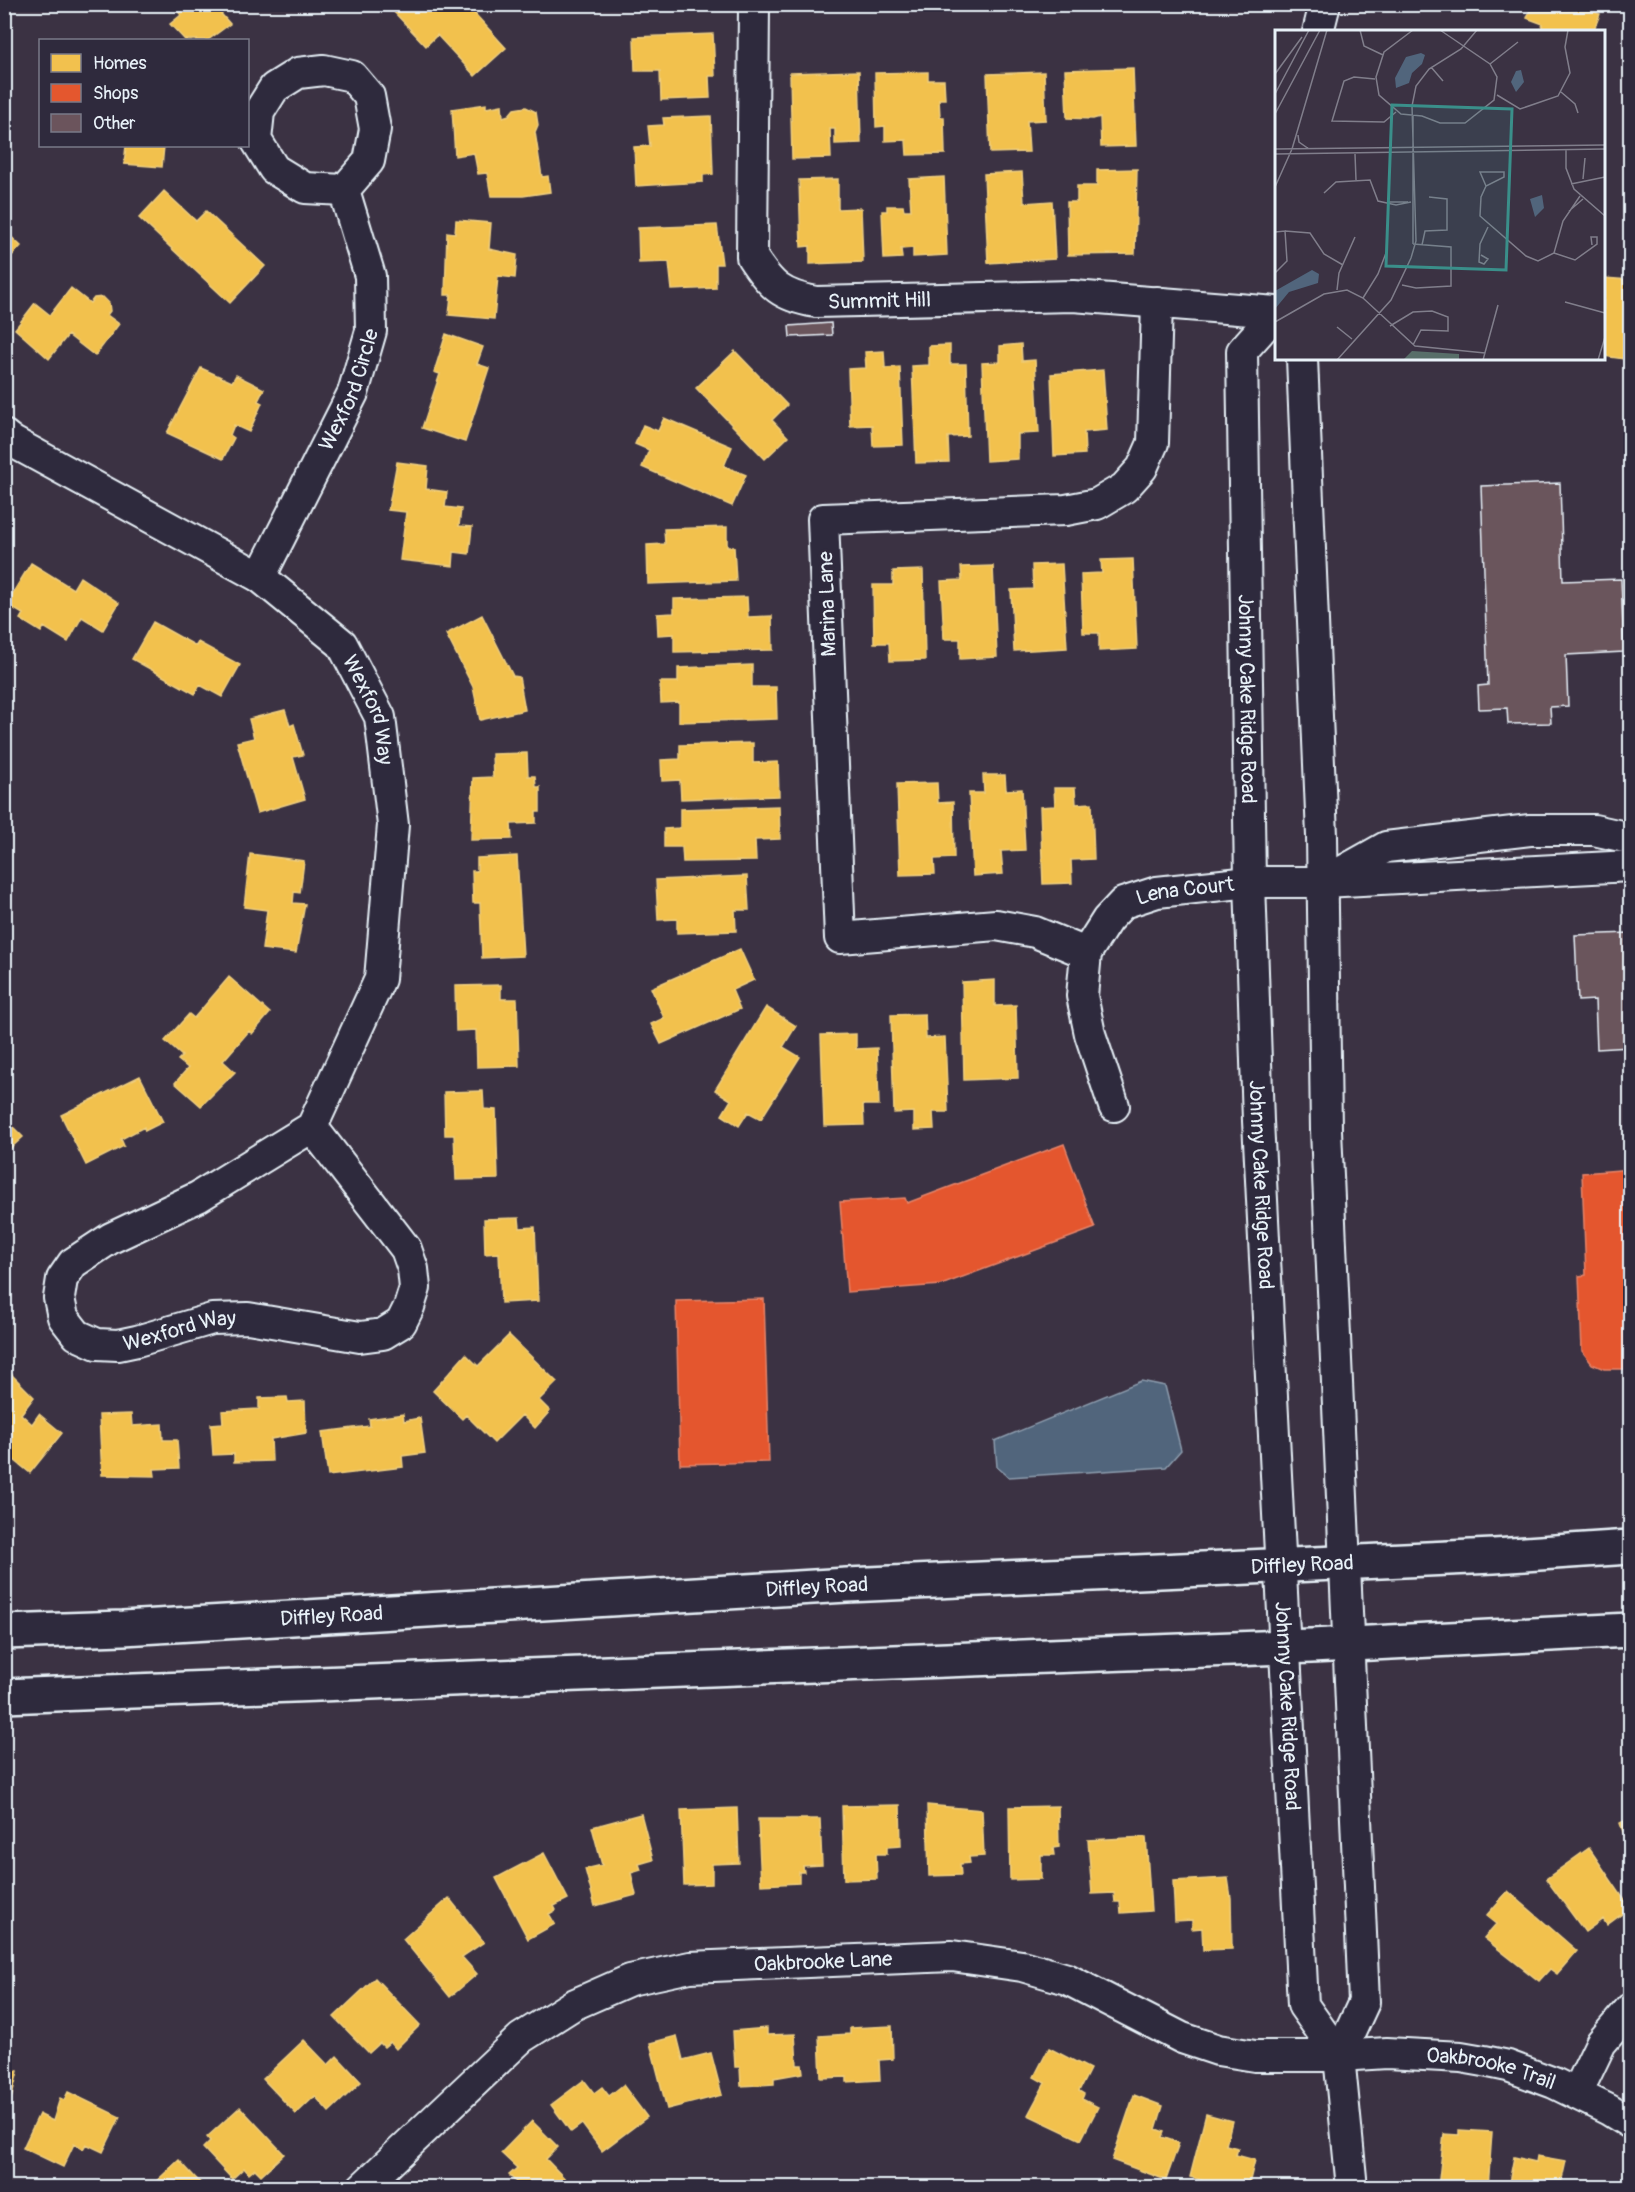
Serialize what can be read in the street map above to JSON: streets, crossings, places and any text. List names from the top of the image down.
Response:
{
  "streets": {
    "main road": ["Diffley Road"],
    "street": [
      "Summit Hill",
      "Wexford Circle",
      "Marina Lane",
      "Johnny Cake Ridge Road",
      "Wexford Way",
      "Lena Court",
      "Oakbrooke Lane",
      "Oakbrooke Trail"
    ]
  },
  "crossings": [
    ["Summit Hill", "Marina Lane"],
    ["Wexford Circle", "Wexford Way"],
    ["Marina Lane", "Lena Court"],
    ["Johnny Cake Ridge Road", "Lena Court"],
    ["Johnny Cake Ridge Road", "Diffley Road"],
    ["Johnny Cake Ridge Road", "Oakbrooke Lane"],
    ["Johnny Cake Ridge Road", "Oakbrooke Trail"],
    ["Oakbrooke Lane", "Oakbrooke Trail"]
  ],
  "legend": ["Homes", "Shops", "Other"]
}
